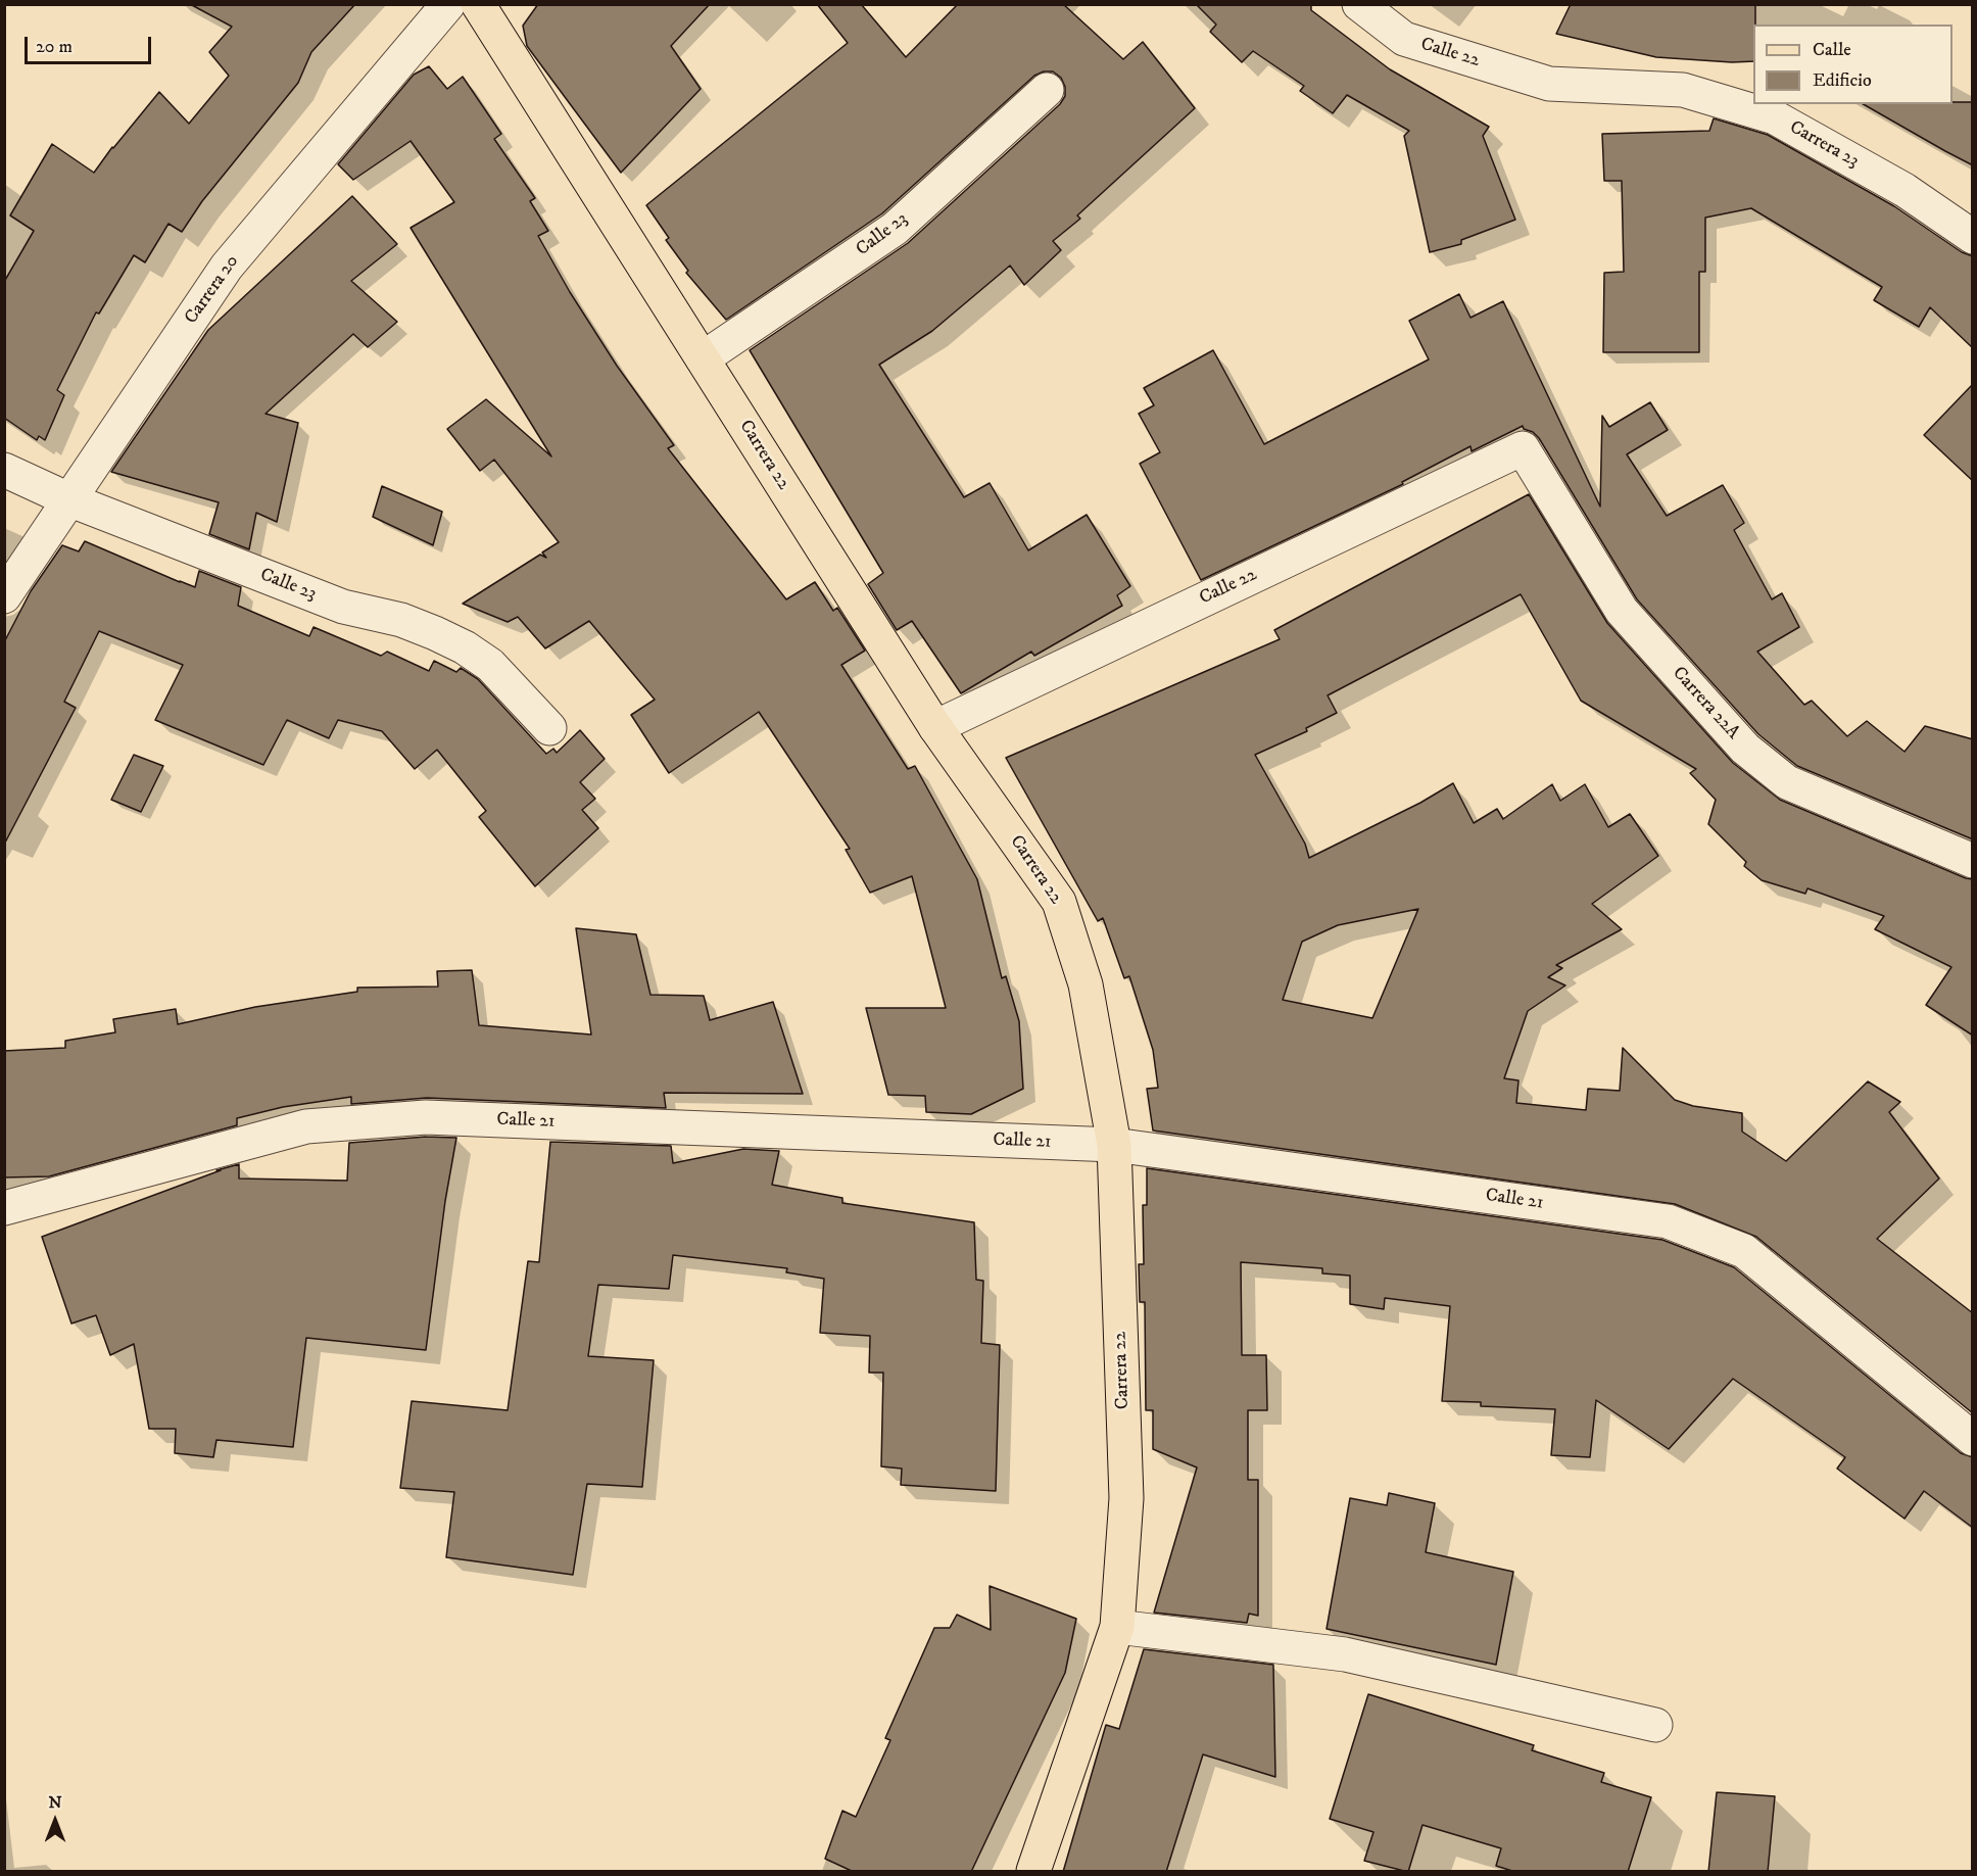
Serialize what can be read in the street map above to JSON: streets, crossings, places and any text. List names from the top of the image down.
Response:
{
  "streets": {
    "main road": ["Carrera 22"],
    "street": [
      "Calle 22",
      "Carrera 23",
      "Calle 23",
      "Carrera 20",
      "Carrera 22A",
      "Calle 21"
    ]
  },
  "crossings": [
    ["Calle 22", "Carrera 23"],
    ["Calle 22", "Carrera 22"],
    ["Calle 22", "Carrera 22A"],
    ["Calle 23", "Carrera 20"],
    ["Calle 23", "Carrera 22"],
    ["Carrera 22", "Calle 21"]
  ],
  "legend": ["Calle", "Edificio"],
  "scale_bar": "20 m",
  "north": "top"
}
